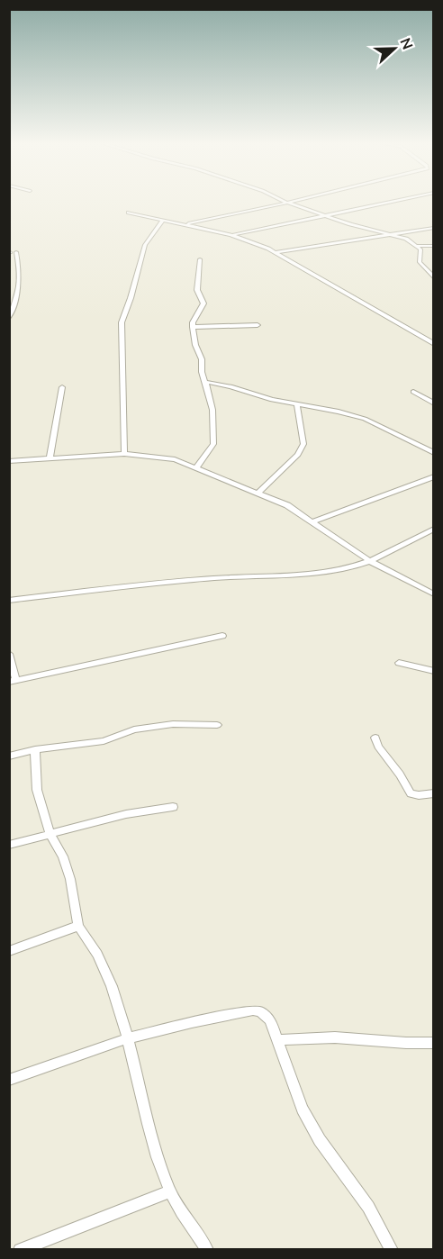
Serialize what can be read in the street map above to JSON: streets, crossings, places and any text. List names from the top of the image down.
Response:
{
  "north": "right"
}
